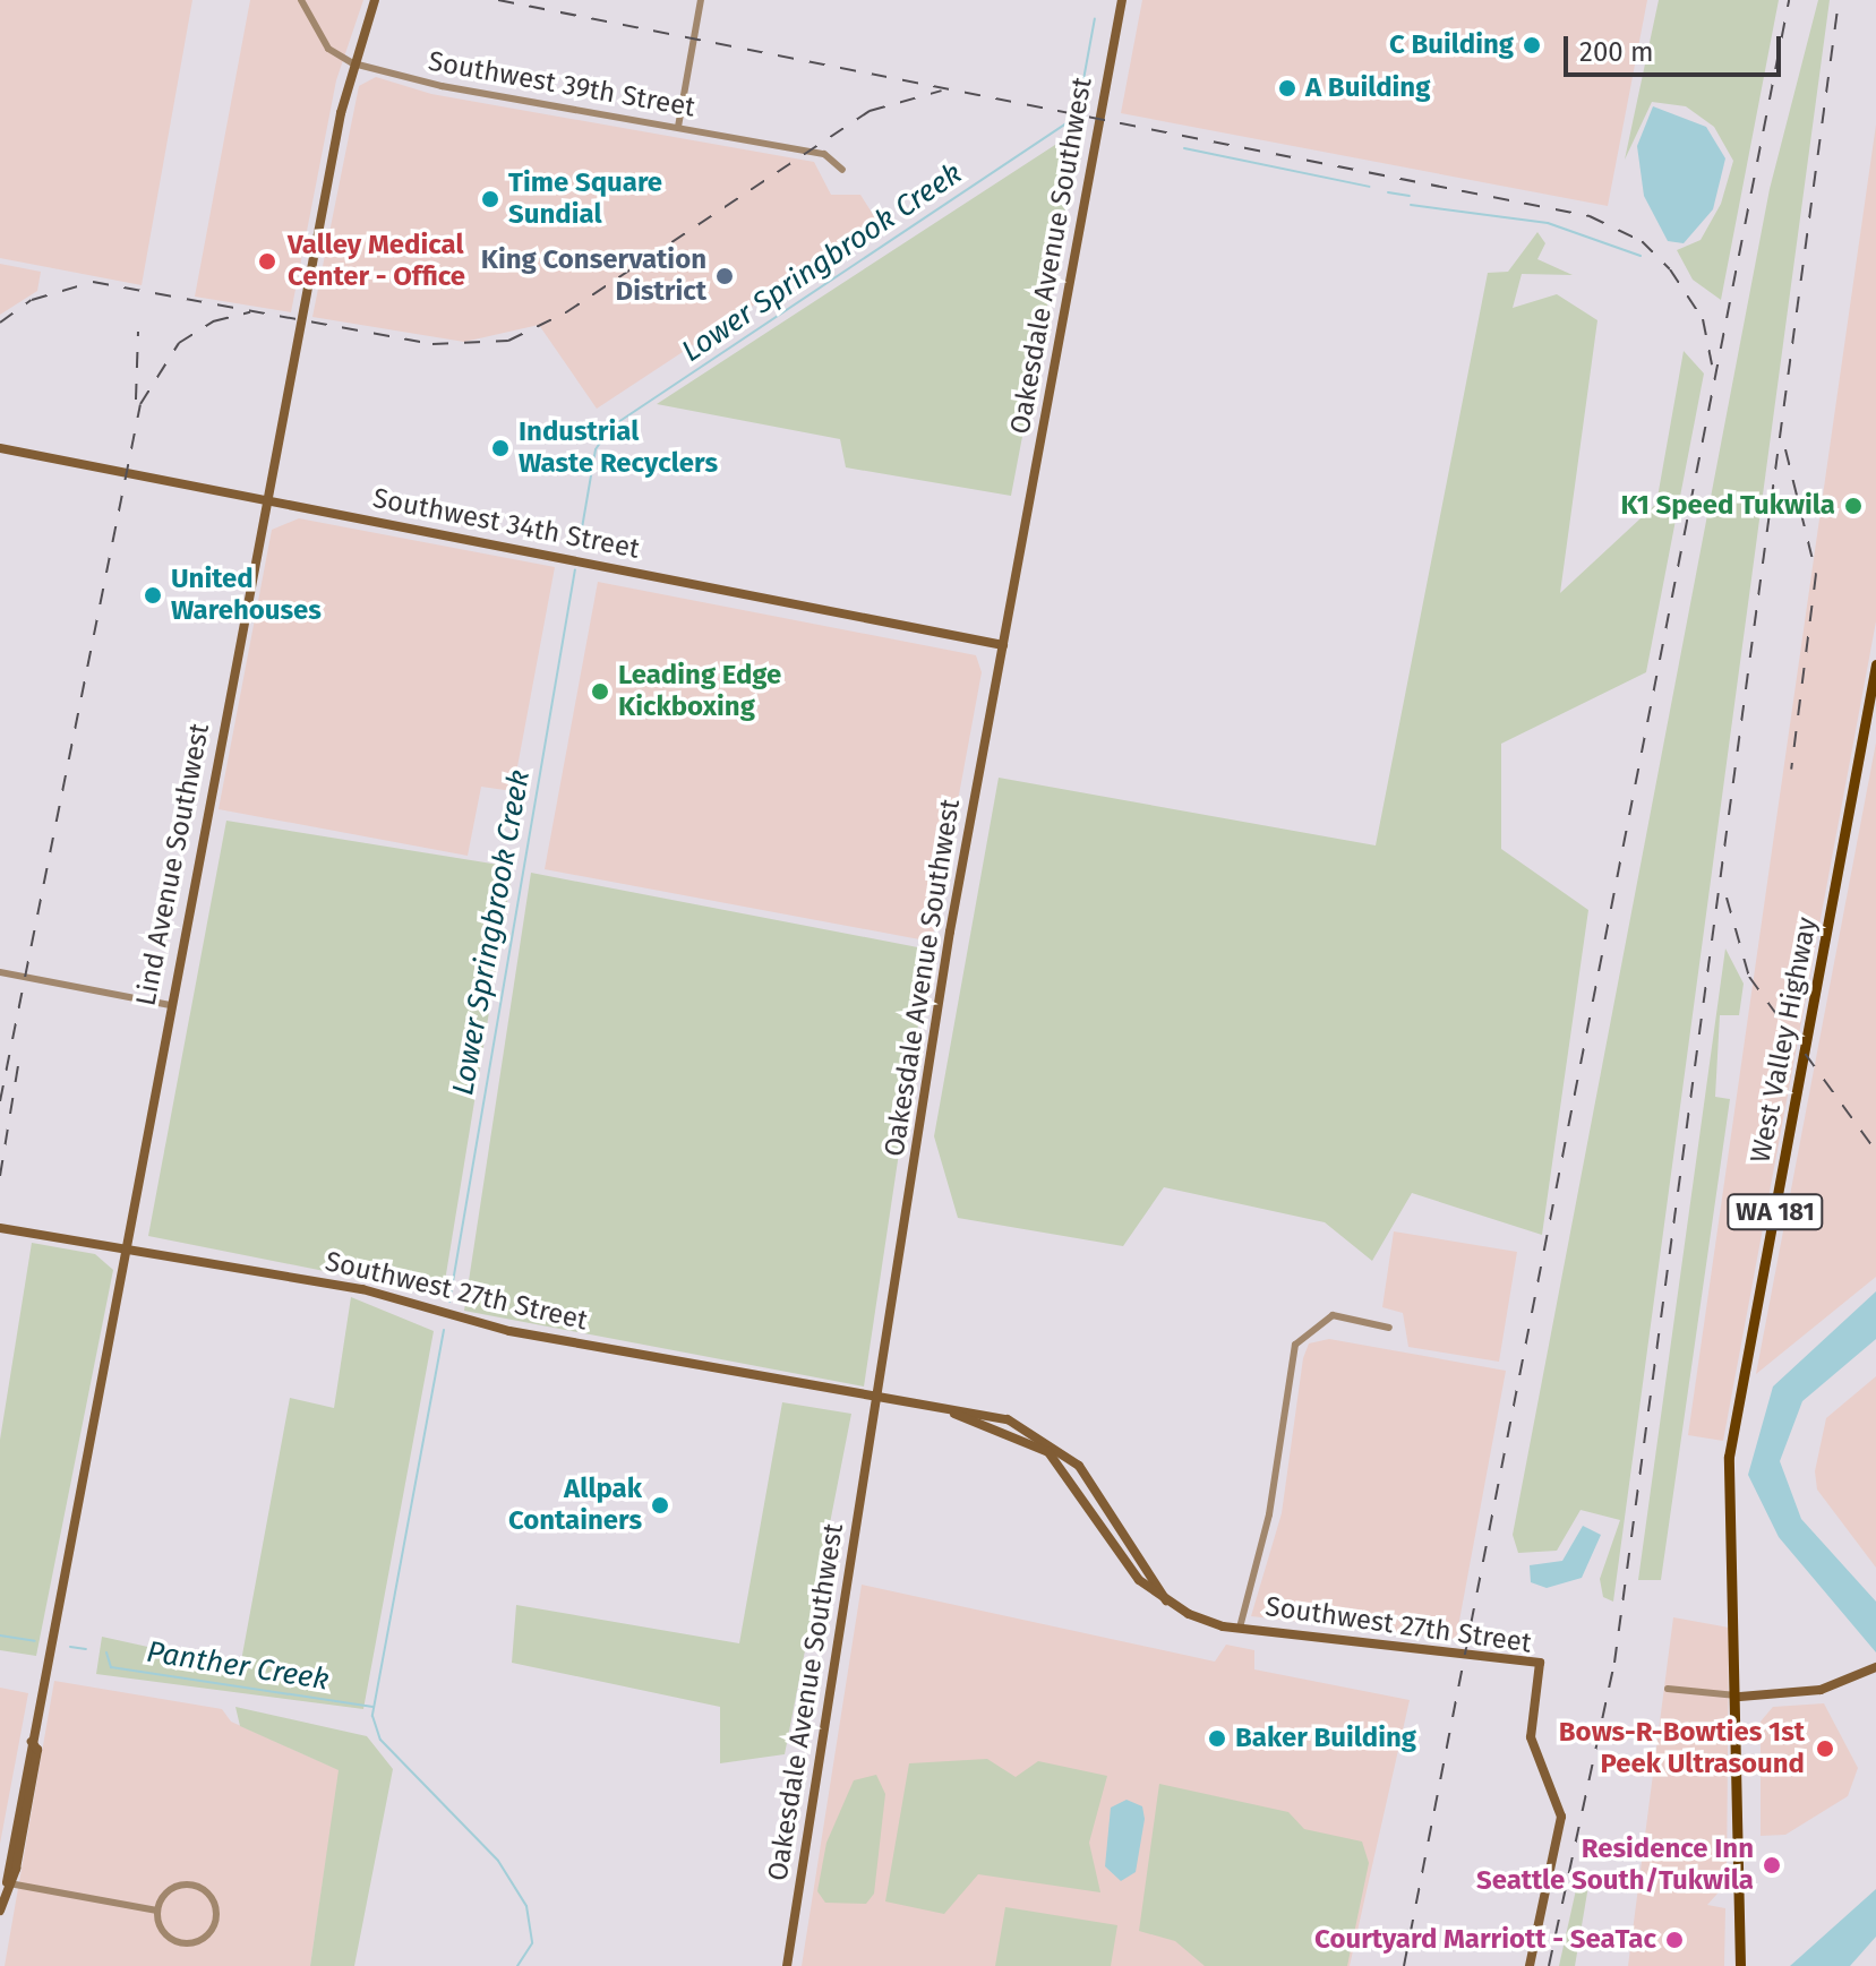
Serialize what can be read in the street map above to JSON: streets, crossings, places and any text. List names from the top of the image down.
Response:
{
  "streets": {
    "main road": ["West Valley Highway", "WA 181"],
    "street": [
      "Southwest 39th Street",
      "Oakesdale Avenue Southwest",
      "Southwest 34th Street",
      "Lind Avenue Southwest",
      "Southwest 27th Street"
    ]
  },
  "crossings": [
    ["Southwest 39th Street", "Lind Avenue Southwest"],
    ["Oakesdale Avenue Southwest", "Southwest 34th Street"],
    ["Oakesdale Avenue Southwest", "Southwest 27th Street"],
    ["Southwest 34th Street", "Lind Avenue Southwest"],
    ["Lind Avenue Southwest", "Southwest 27th Street"]
  ],
  "water": ["Lower Springbrook Creek", "Panther Creek"],
  "places": [
    "C Building",
    "A Building",
    "Time Square Sundial",
    "Valley Medical Center - Office",
    "King Conservation District",
    "Industrial Waste Recyclers",
    "K1 Speed Tukwila",
    "United Warehouses",
    "Leading Edge Kickboxing",
    "Allpak Containers",
    "Baker Building",
    "Bows-R-Bowties 1st Peek Ultrasound",
    "Residence Inn Seattle South/Tukwila",
    "Courtyard Marriott - SeaTac"
  ],
  "scale_bar": "200 m"
}
